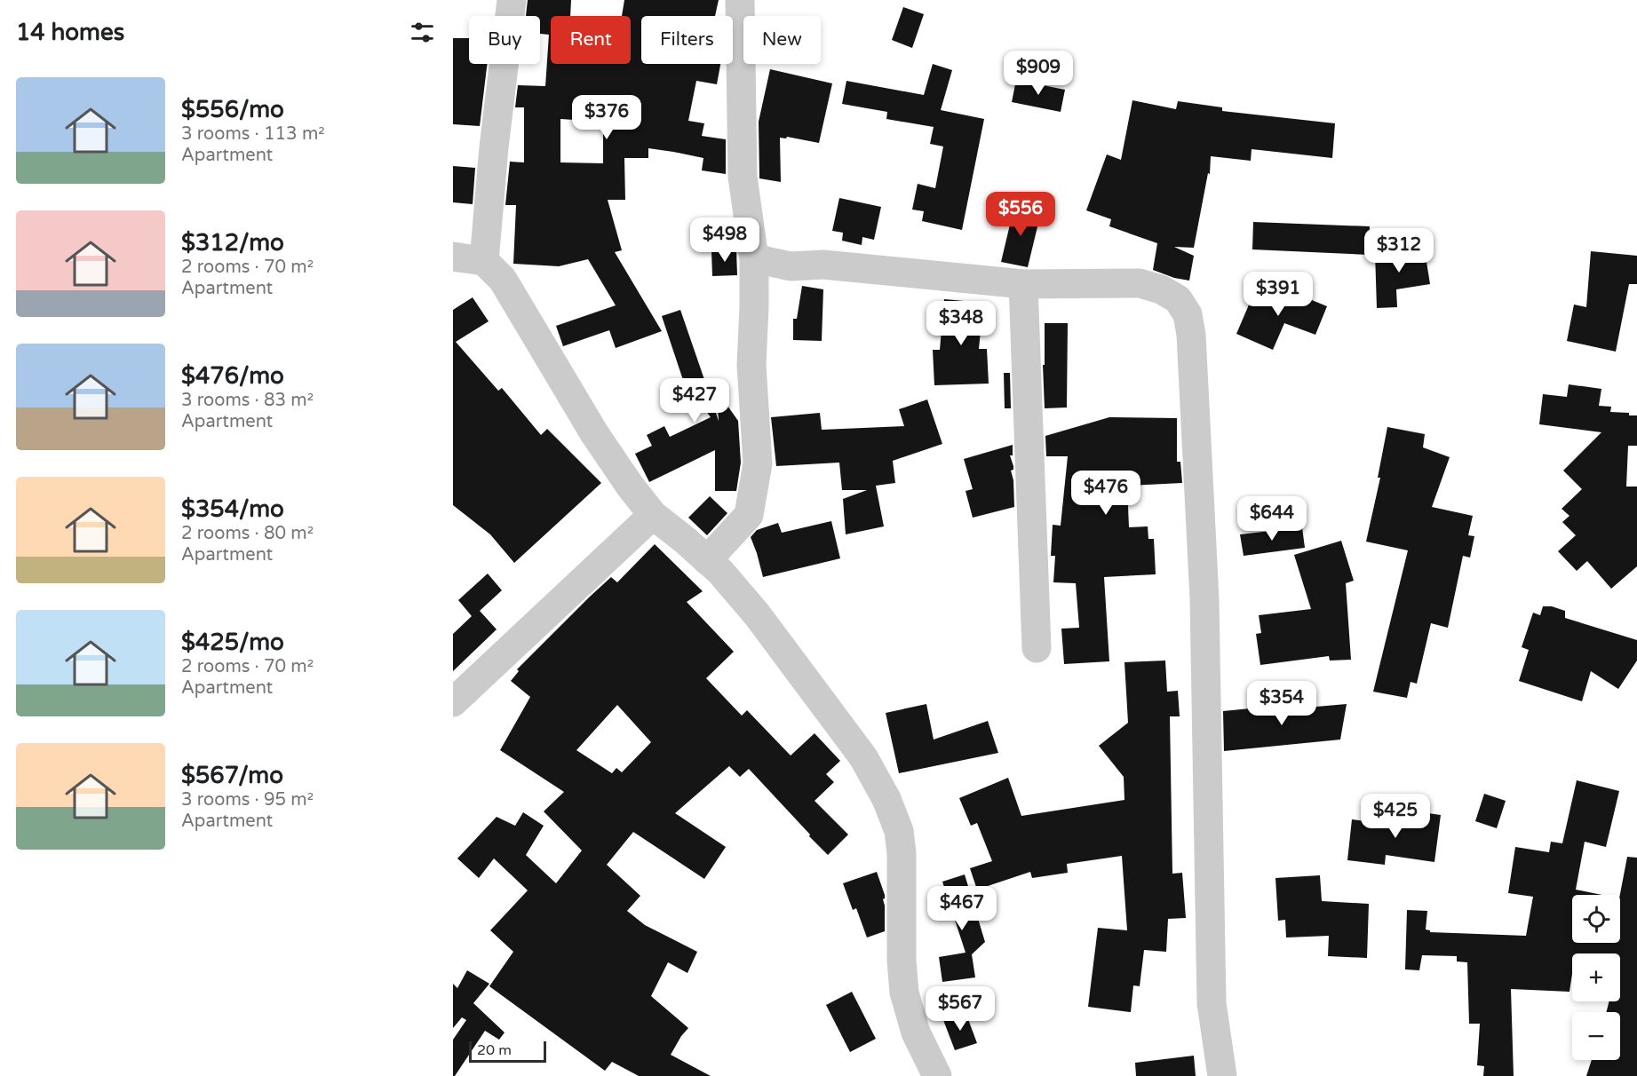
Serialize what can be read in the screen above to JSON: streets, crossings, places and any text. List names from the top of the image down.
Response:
{
  "scale_bar": "20 m",
  "page": {
    "heading": "14 homes",
    "chip": [
      "Buy",
      "Rent",
      "Filters",
      "New"
    ],
    "price": [
      "$909",
      "$376",
      "$556",
      "$498",
      "$312",
      "$391",
      "$348",
      "$427",
      "$476",
      "$644",
      "$354",
      "$425",
      "$467",
      "$567"
    ],
    "list": [
      {
        "name": "$556/mo",
        "note": "3 rooms · 113 m² · Apartment"
      },
      {
        "name": "$312/mo",
        "note": "2 rooms · 70 m² · Apartment"
      },
      {
        "name": "$476/mo",
        "note": "3 rooms · 83 m² · Apartment"
      },
      {
        "name": "$354/mo",
        "note": "2 rooms · 80 m² · Apartment"
      },
      {
        "name": "$425/mo",
        "note": "2 rooms · 70 m² · Apartment"
      },
      {
        "name": "$567/mo",
        "note": "3 rooms · 95 m² · Apartment"
      }
    ],
    "map_buttons": ["+", "−"],
    "scale": "20 m"
  }
}
